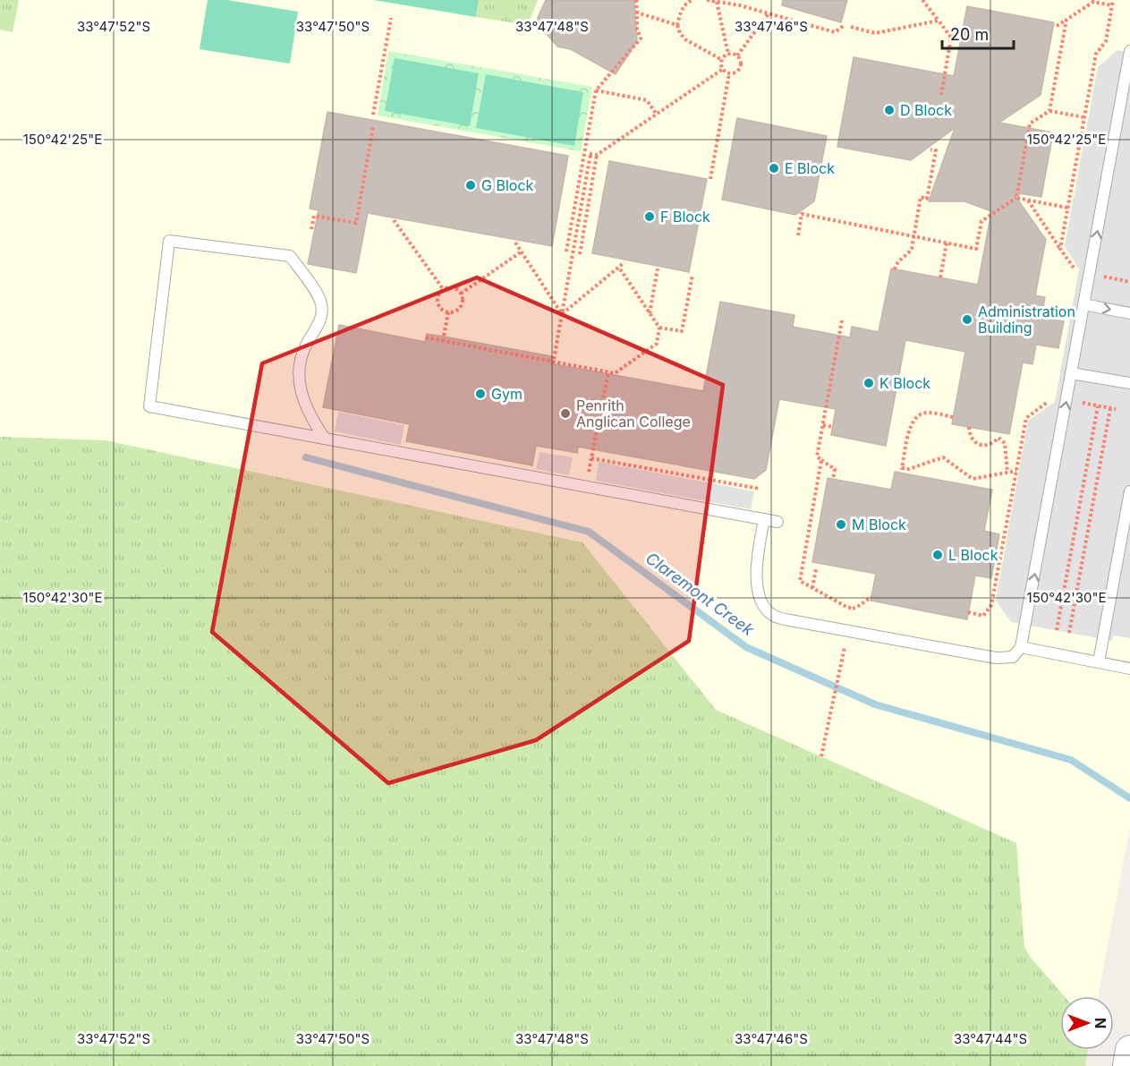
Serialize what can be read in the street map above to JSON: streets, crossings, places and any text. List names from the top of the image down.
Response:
{
  "water": ["Claremont Creek"],
  "places": [
    "D Block",
    "E Block",
    "G Block",
    "F Block",
    "Administration Building",
    "K Block",
    "Gym",
    "Penrith Anglican College",
    "M Block",
    "L Block"
  ],
  "scale_bar": "20 m",
  "north": "right",
  "coordinates": [
    "33°47'52\"S",
    "33°47'50\"S",
    "33°47'48\"S",
    "33°47'46\"S",
    "150°42'25\"E",
    "150°42'30\"E",
    "33°47'44\"S"
  ]
}
